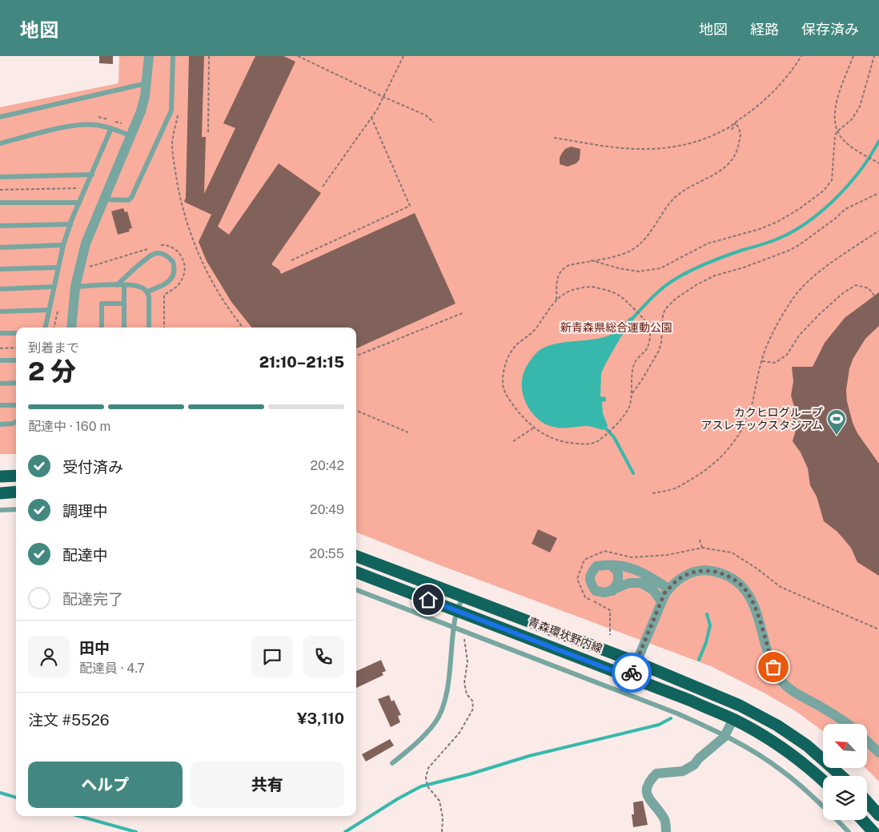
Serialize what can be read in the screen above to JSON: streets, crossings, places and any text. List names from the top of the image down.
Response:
{
  "streets": {
    "main road": ["青森環状野内線"]
  },
  "parks": ["新青森県総合運動公園"],
  "places": {
    "sports": ["カクヒログループ アスレチックスタジアム"]
  },
  "north": "top left",
  "page": {
    "header": "地図",
    "nav": ["地図", "経路", "保存済み"],
    "heading": ["2 分", "到着まで", "21:10–21:15"],
    "panel": [
      "田中",
      "配達員 · 4.7",
      "注文 #5526",
      "¥3,110"
    ],
    "bar": "配達中 · 160 m",
    "list": [
      ["受付済み", "20:42"],
      ["調理中", "20:49"],
      ["配達中", "20:55"],
      "配達完了"
    ],
    "buttons": ["ヘルプ", "共有"]
  }
}
